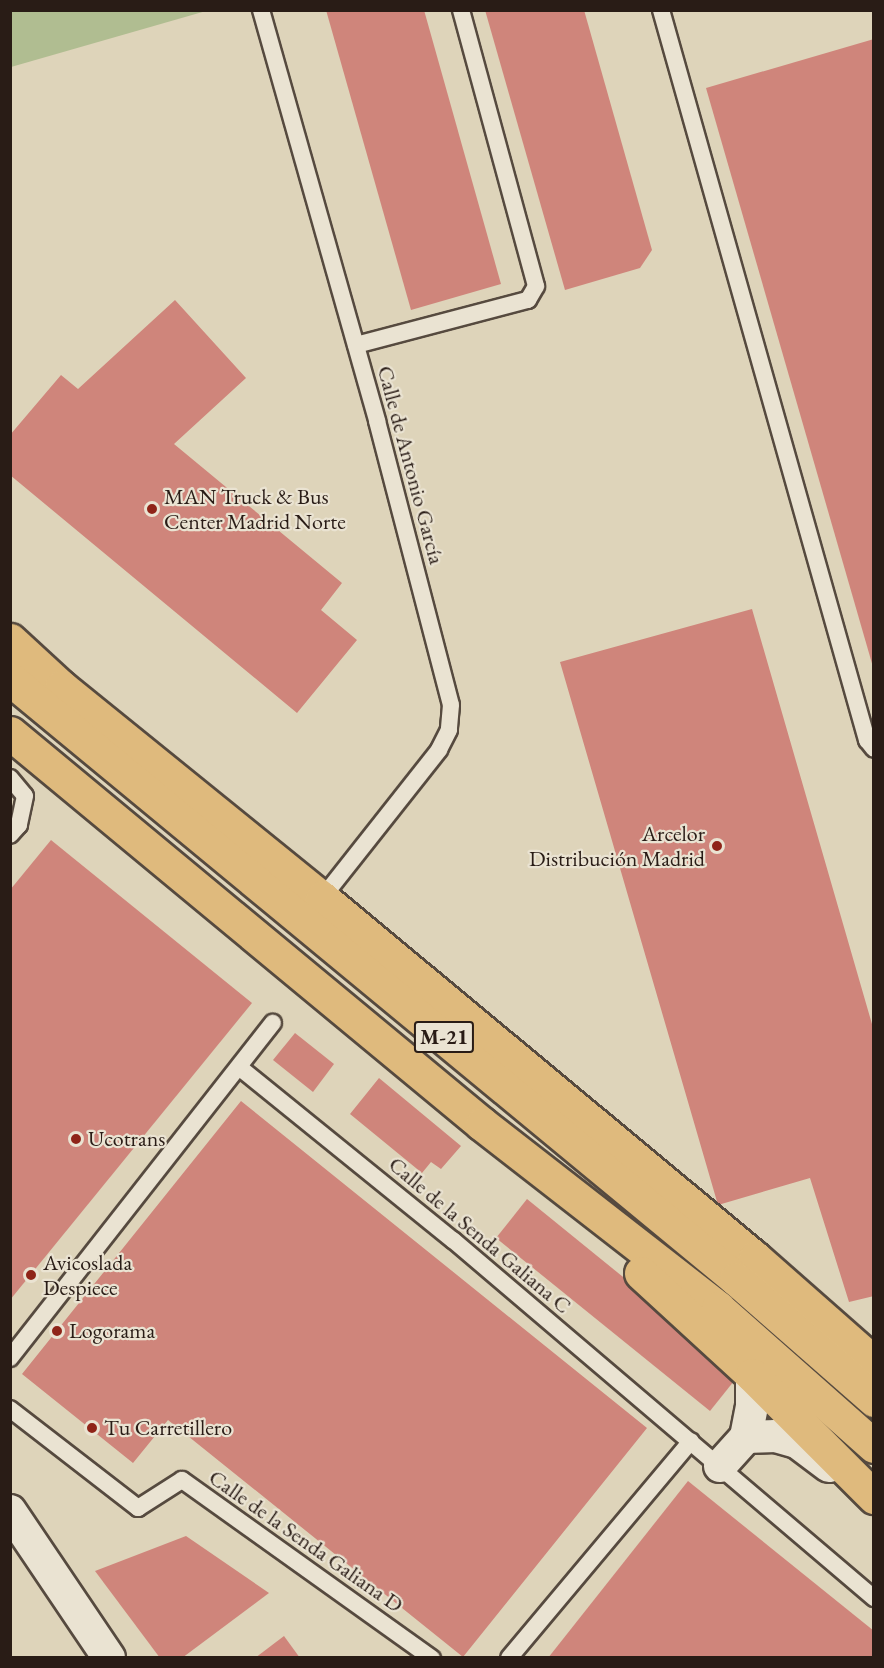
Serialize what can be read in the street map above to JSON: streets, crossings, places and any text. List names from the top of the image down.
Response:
{
  "streets": {
    "highway": ["M-21"],
    "lane": ["Calle de Antonio García", "Calle de la Senda Galiana C", "Calle de la Senda Galiana D"]
  },
  "places": [
    "MAN Truck & Bus Center Madrid Norte",
    "Arcelor Distribución Madrid",
    "Ucotrans",
    "Avicoslada Despiece",
    "Logorama",
    "Tu Carretillero"
  ]
}
